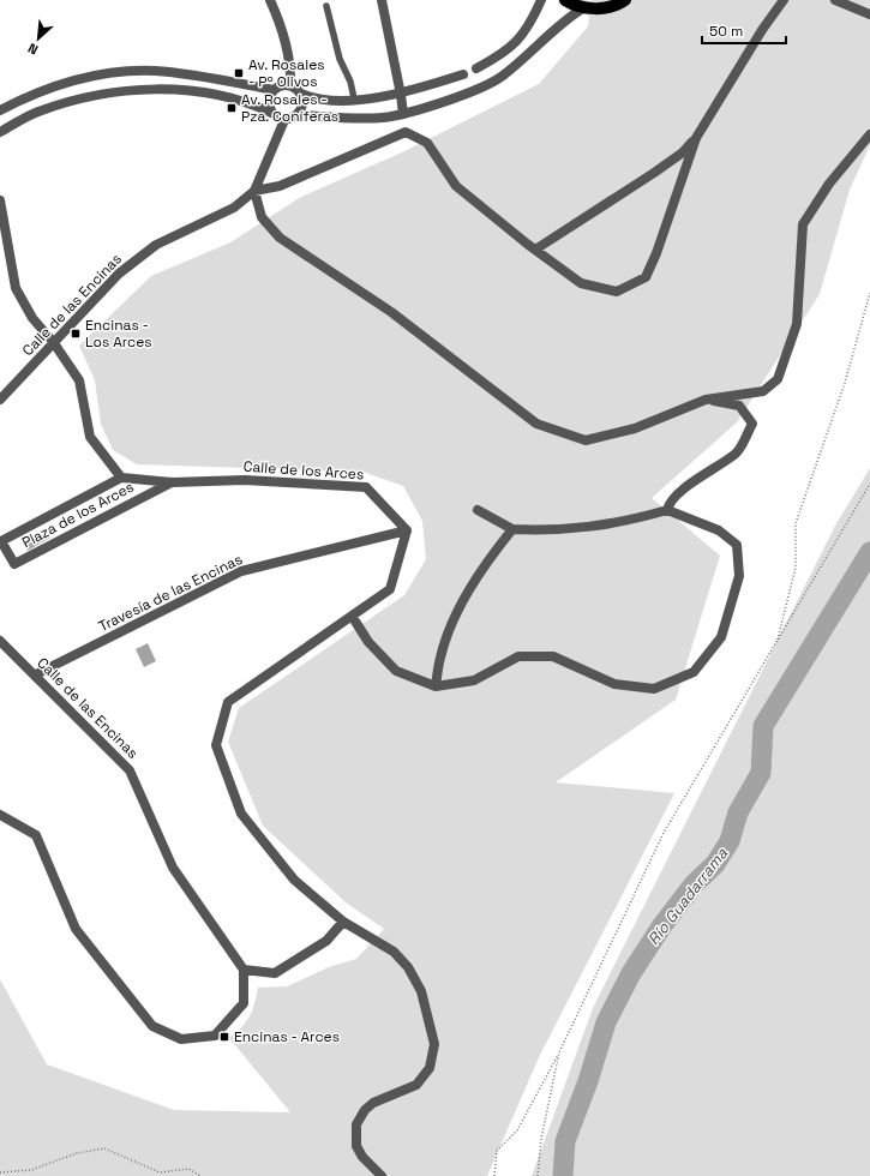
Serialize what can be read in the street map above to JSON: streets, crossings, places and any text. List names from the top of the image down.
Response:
{
  "streets": {
    "street": [
      "Calle de las Encinas",
      "Calle de los Arces",
      "Plaza de los Arces",
      "Travesía de las Encinas"
    ]
  },
  "crossings": [
    ["Calle de las Encinas", "Travesía de las Encinas"],
    ["Calle de los Arces", "Plaza de los Arces"],
    ["Calle de los Arces", "Travesía de las Encinas"]
  ],
  "water": ["Río Guadarrama"],
  "places": {
    "transit": [
      "Av. Rosales - Pº Olivos",
      "Av. Rosales - Pza. Coníferas",
      "Encinas - Los Arces",
      "Encinas - Arces"
    ]
  },
  "scale_bar": "50 m",
  "north": "bottom left"
}
